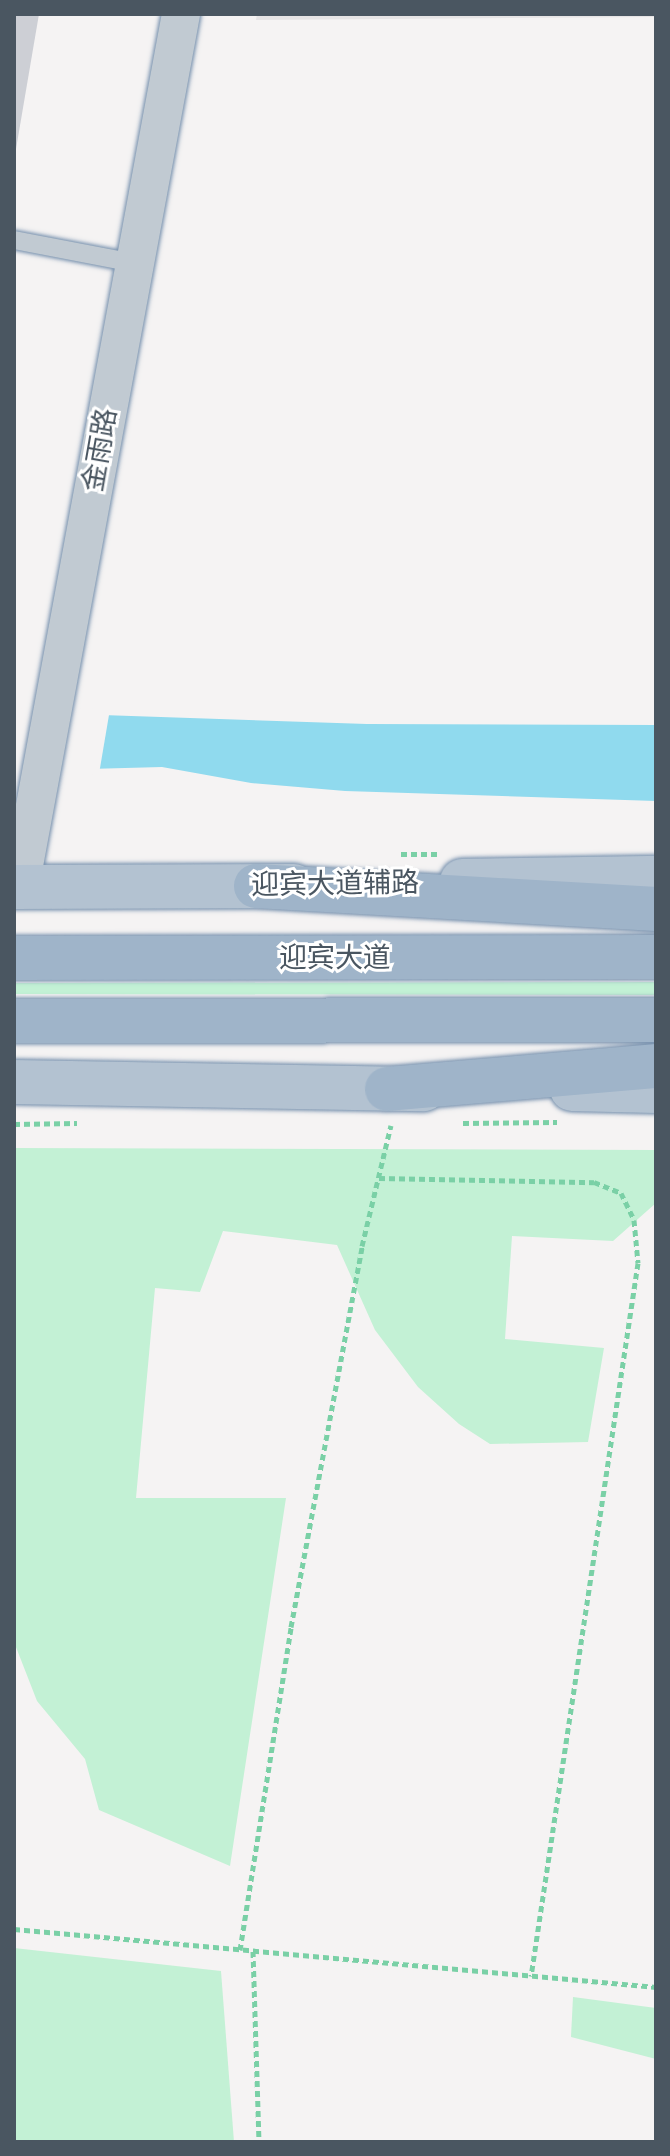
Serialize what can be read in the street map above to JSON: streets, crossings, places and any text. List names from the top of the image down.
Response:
{
  "streets": {
    "highway": ["迎宾大道"],
    "main road": ["迎宾大道辅路"],
    "street": ["金雨路"]
  },
  "crossings": [
    ["金雨路", "迎宾大道辅路"]
  ]
}
